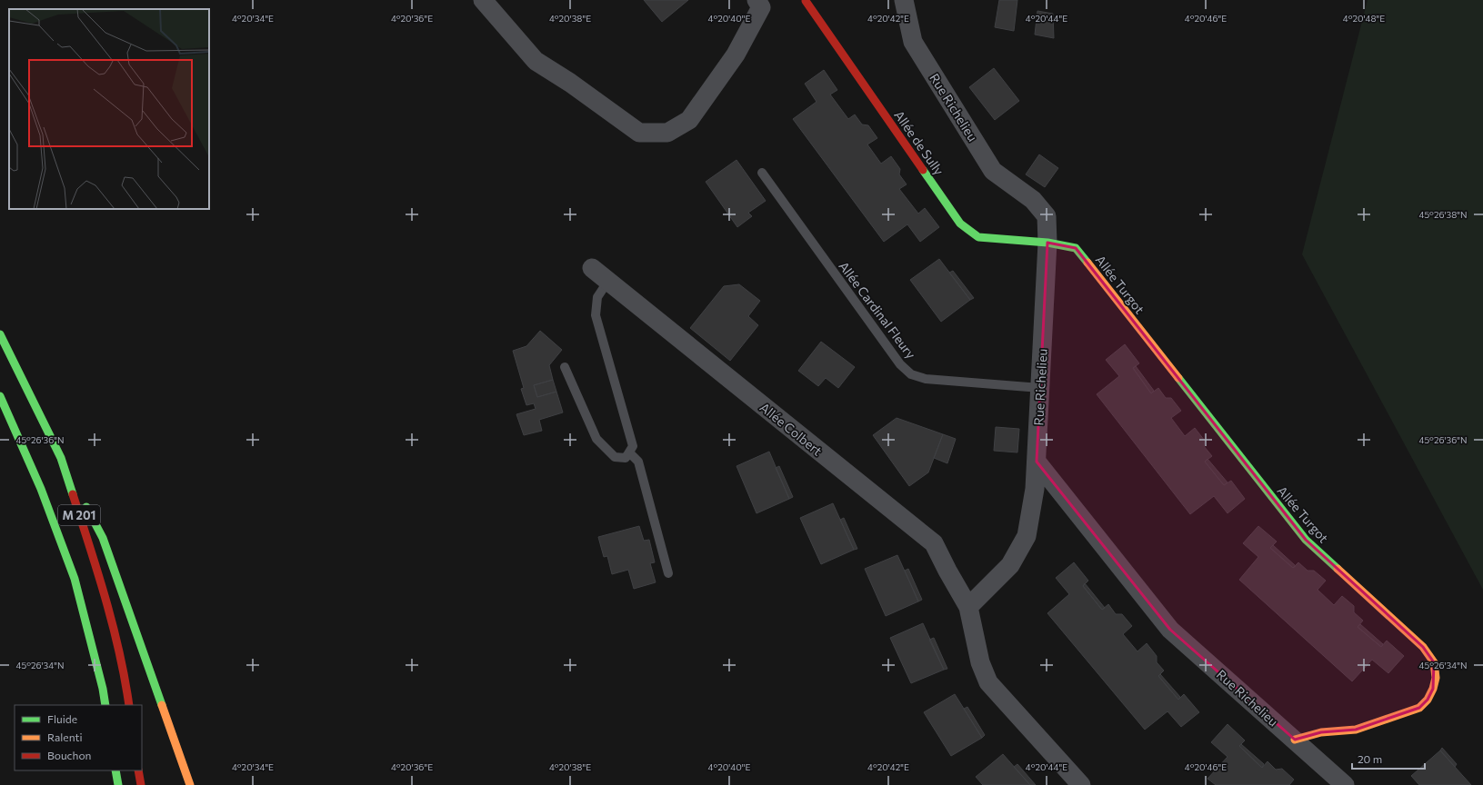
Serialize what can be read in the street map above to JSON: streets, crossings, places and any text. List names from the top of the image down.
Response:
{
  "streets": {
    "main road": ["Allée de Sully", "Allée Turgot", "M 201"],
    "street": ["Rue Richelieu", "Allée Colbert"],
    "lane": ["Allée Cardinal Fleury"]
  },
  "crossings": [
    ["Rue Richelieu", "Allée de Sully"],
    ["Rue Richelieu", "Allée Turgot"],
    ["Rue Richelieu", "Allée Cardinal Fleury"],
    ["Allée de Sully", "Allée Turgot"]
  ],
  "legend": ["Fluide", "Ralenti", "Bouchon"],
  "scale_bar": "20 m",
  "coordinates": [
    "4°20'34\"E",
    "4°20'36\"E",
    "4°20'38\"E",
    "4°20'40\"E",
    "4°20'42\"E",
    "4°20'44\"E",
    "4°20'46\"E",
    "4°20'48\"E",
    "45°26'38\"N",
    "45°26'36\"N",
    "45°26'34\"N"
  ]
}
